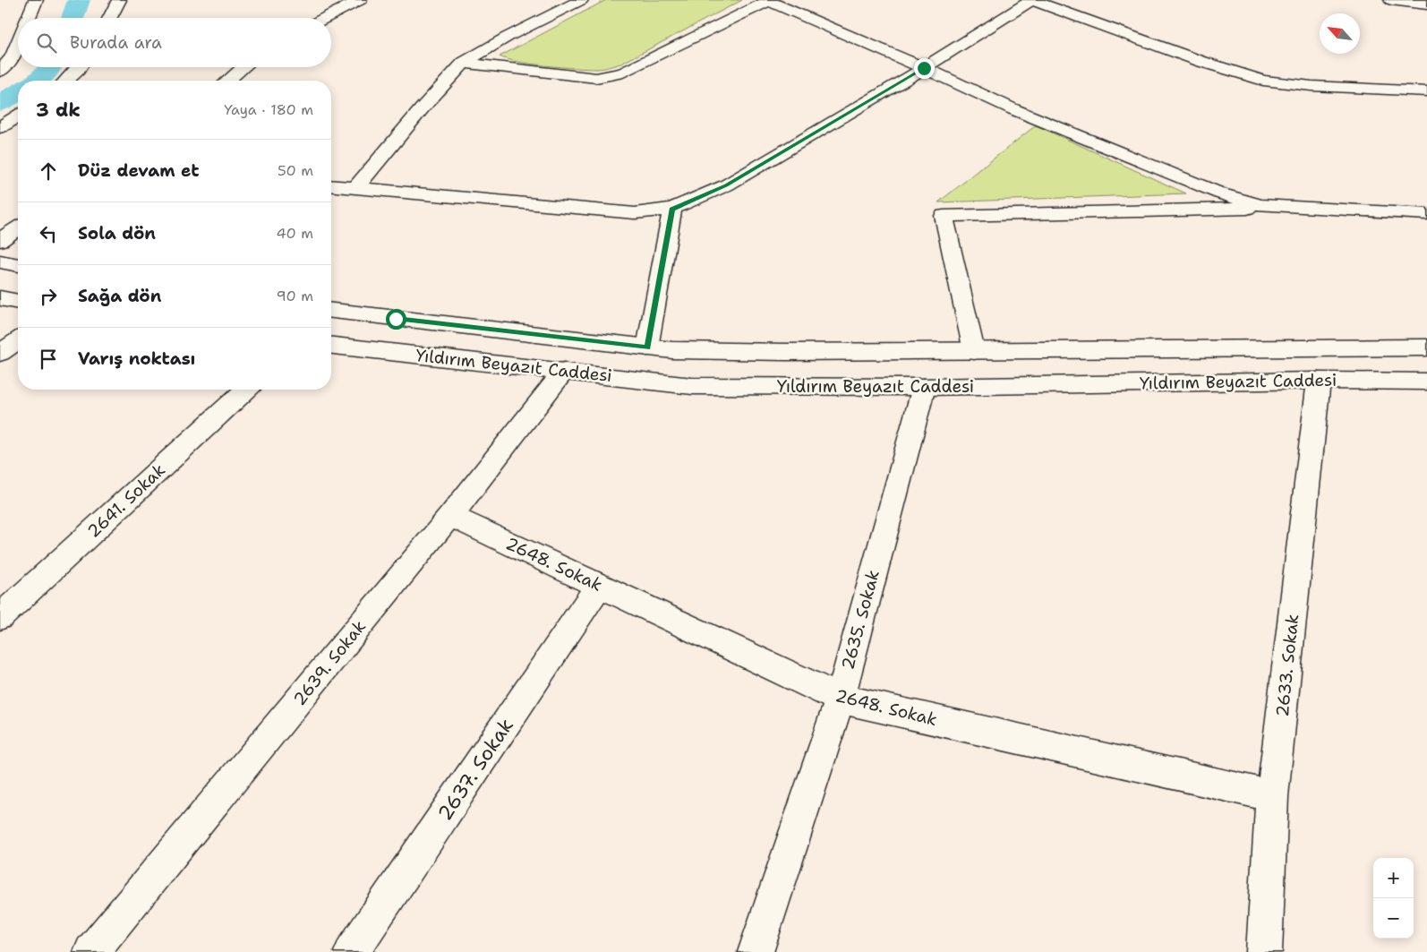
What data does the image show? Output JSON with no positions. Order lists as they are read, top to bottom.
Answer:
{
  "streets": {
    "street": [
      "Yıldırım Beyazıt Caddesi",
      "2641. Sokak",
      "2648. Sokak",
      "2635. Sokak",
      "2639. Sokak",
      "2633. Sokak",
      "2637. Sokak"
    ]
  },
  "crossings": [
    ["Yıldırım Beyazıt Caddesi", "2635. Sokak"],
    ["Yıldırım Beyazıt Caddesi", "2639. Sokak"],
    ["Yıldırım Beyazıt Caddesi", "2633. Sokak"],
    ["2648. Sokak", "2635. Sokak"],
    ["2648. Sokak", "2639. Sokak"],
    ["2648. Sokak", "2633. Sokak"],
    ["2648. Sokak", "2637. Sokak"]
  ],
  "north": "top left",
  "page": {
    "search": "Burada ara",
    "heading": ["3 dk", "Yaya · 180 m"],
    "list": [
      ["Düz devam et", "50 m"],
      ["Sola dön", "40 m"],
      ["Sağa dön", "90 m"],
      "Varış noktası"
    ],
    "map_buttons": ["+", "−"]
  }
}
